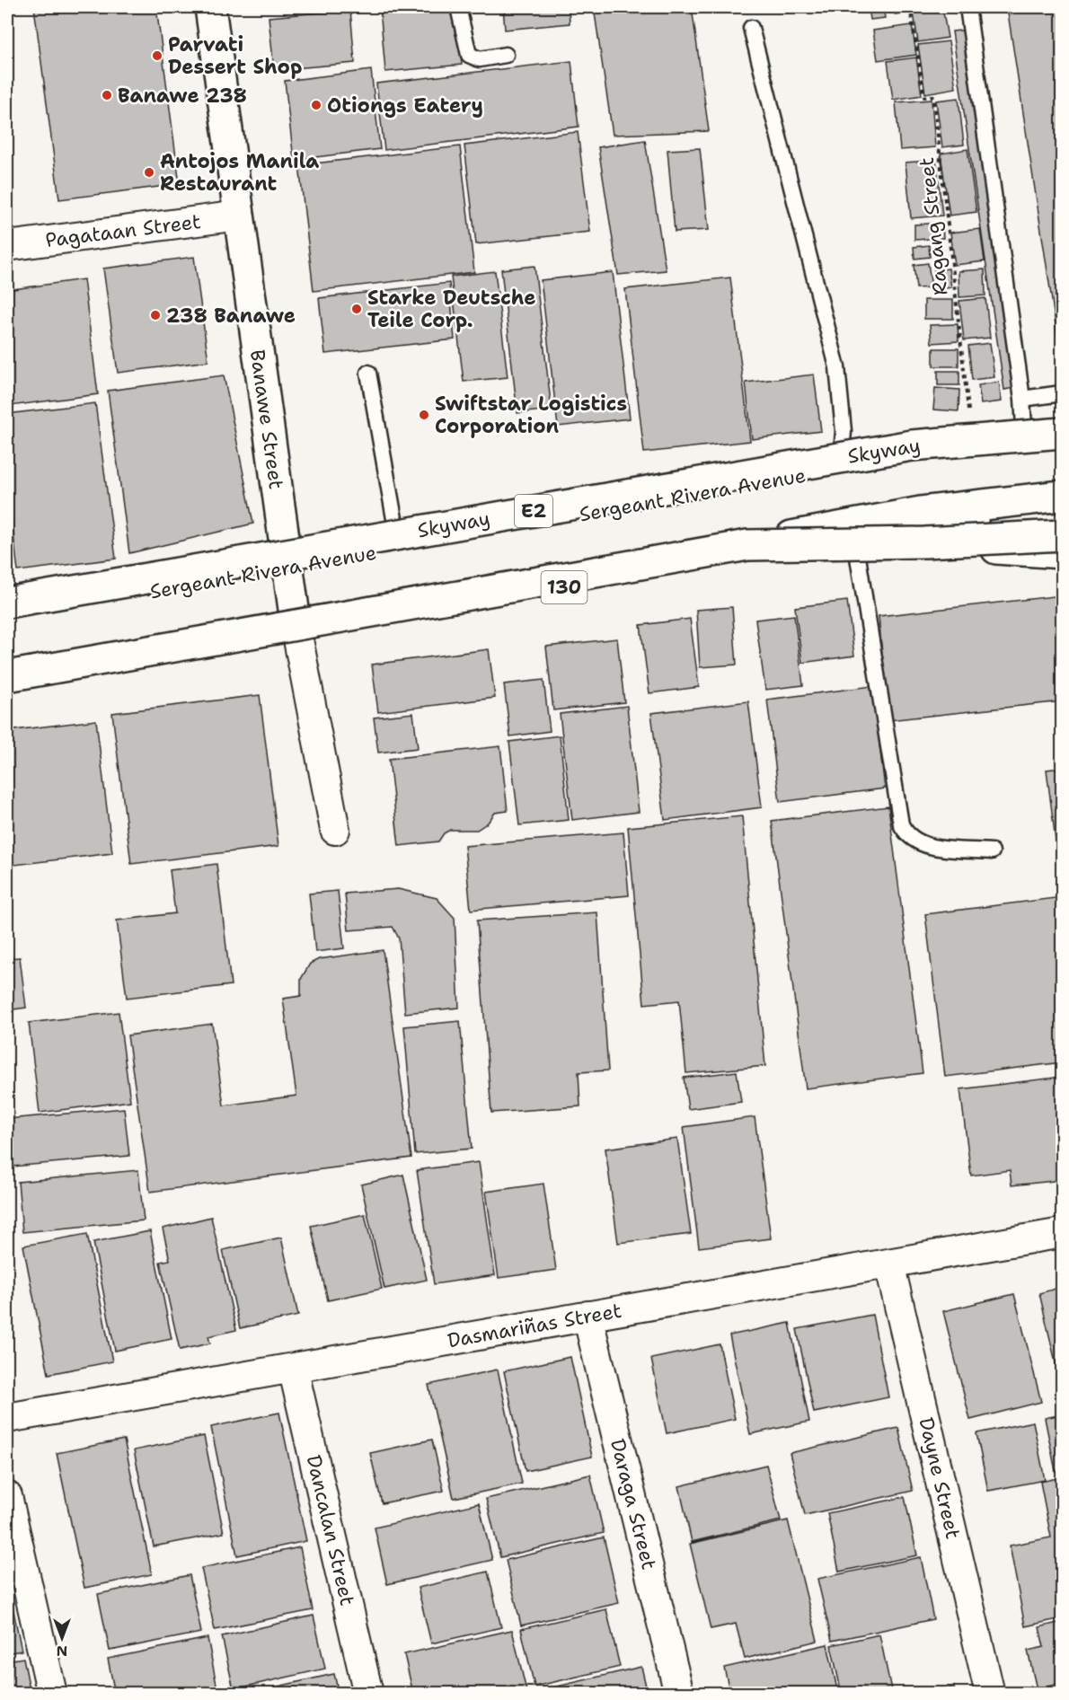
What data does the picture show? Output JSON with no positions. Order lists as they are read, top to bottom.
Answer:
{
  "streets": {
    "main road": [
      "Banawe Street",
      "Skyway",
      "Sergeant Rivera Avenue",
      "E2",
      "130"
    ],
    "street": [
      "Pagataan Street",
      "Dasmariñas Street",
      "Dayne Street",
      "Daraga Street",
      "Dancalan Street"
    ],
    "path": ["Ragang Street"]
  },
  "crossings": [
    ["Ragang Street", "Sergeant Rivera Avenue"],
    ["Pagataan Street", "Banawe Street"],
    ["Banawe Street", "Sergeant Rivera Avenue"],
    ["Banawe Street", "130"],
    ["Dasmariñas Street", "Dayne Street"],
    ["Dasmariñas Street", "Daraga Street"],
    ["Dasmariñas Street", "Dancalan Street"]
  ],
  "places": [
    "Parvati Dessert Shop",
    "Banawe 238",
    "Otiongs Eatery",
    "Antojos Manila Restaurant",
    "Starke Deutsche Teile Corp.",
    "238 Banawe",
    "Swiftstar Logistics Corporation"
  ],
  "north": "bottom"
}
